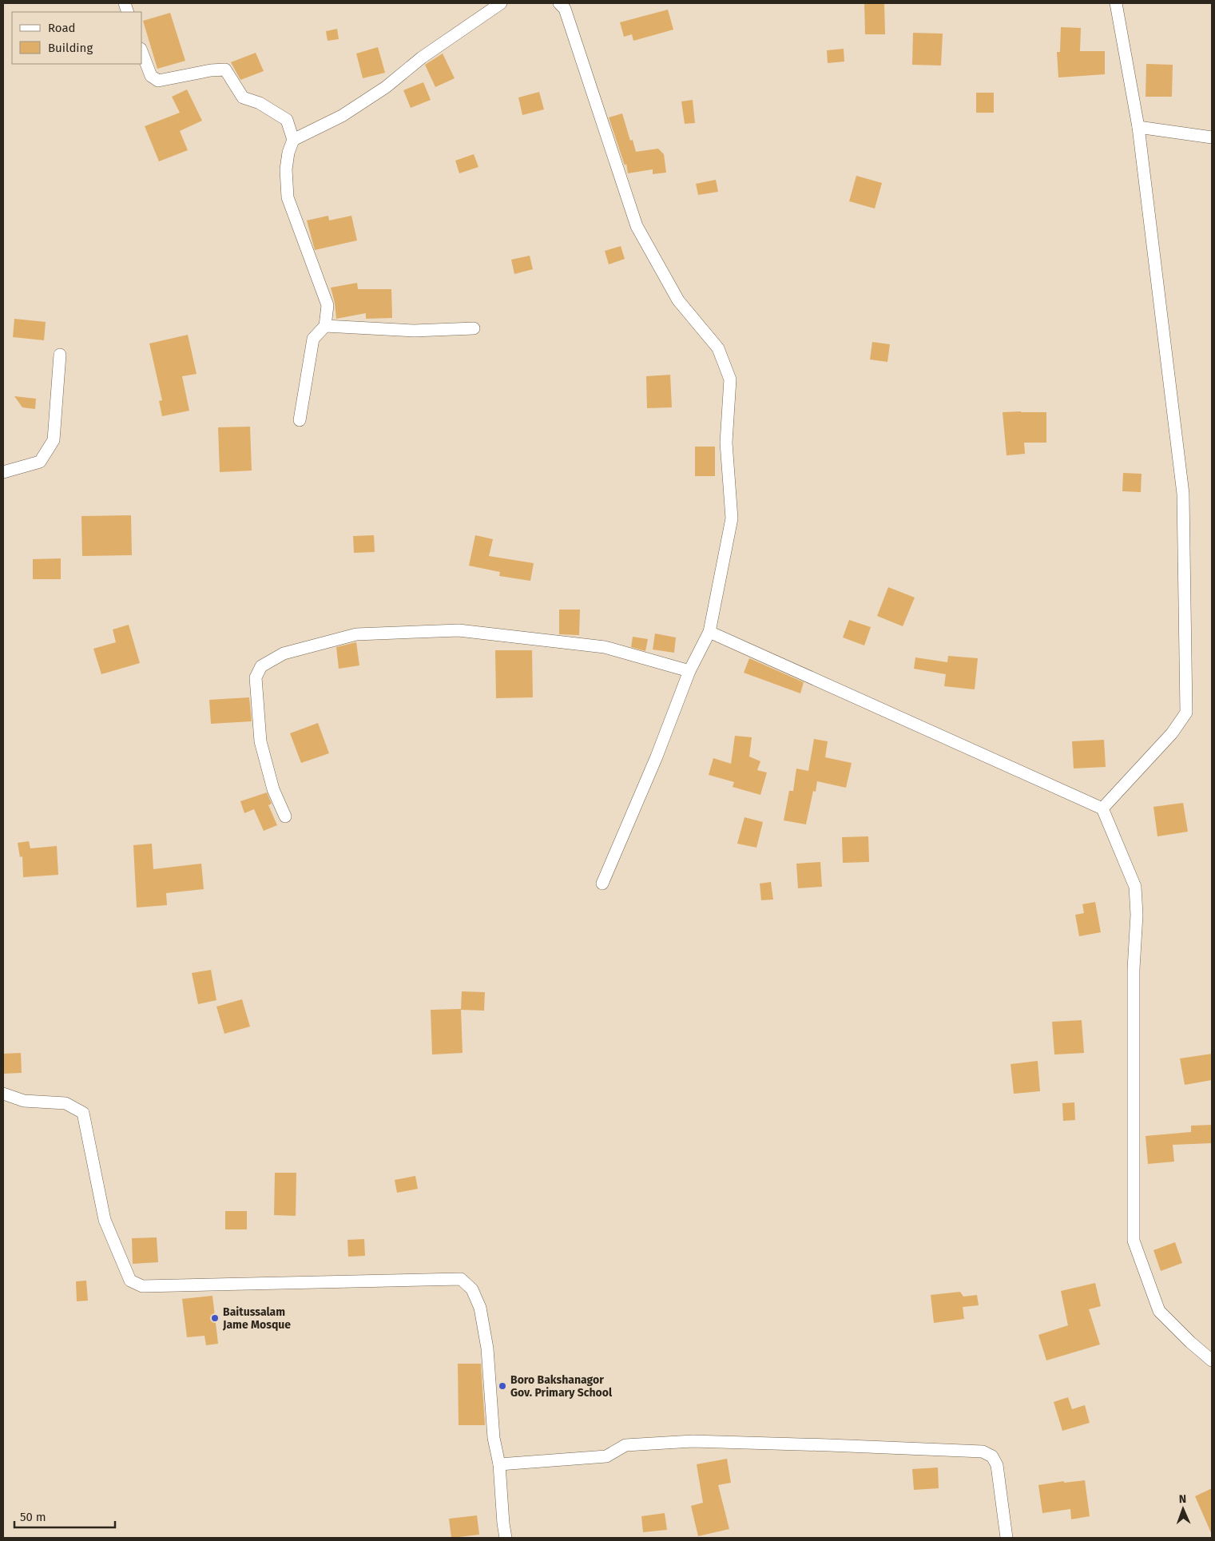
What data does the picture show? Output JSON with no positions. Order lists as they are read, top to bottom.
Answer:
{
  "places": ["Baitussalam Jame Mosque", "Boro Bakshanagor Gov. Primary School"],
  "legend": ["Road", "Building"],
  "scale_bar": "50 m",
  "north": "top"
}
